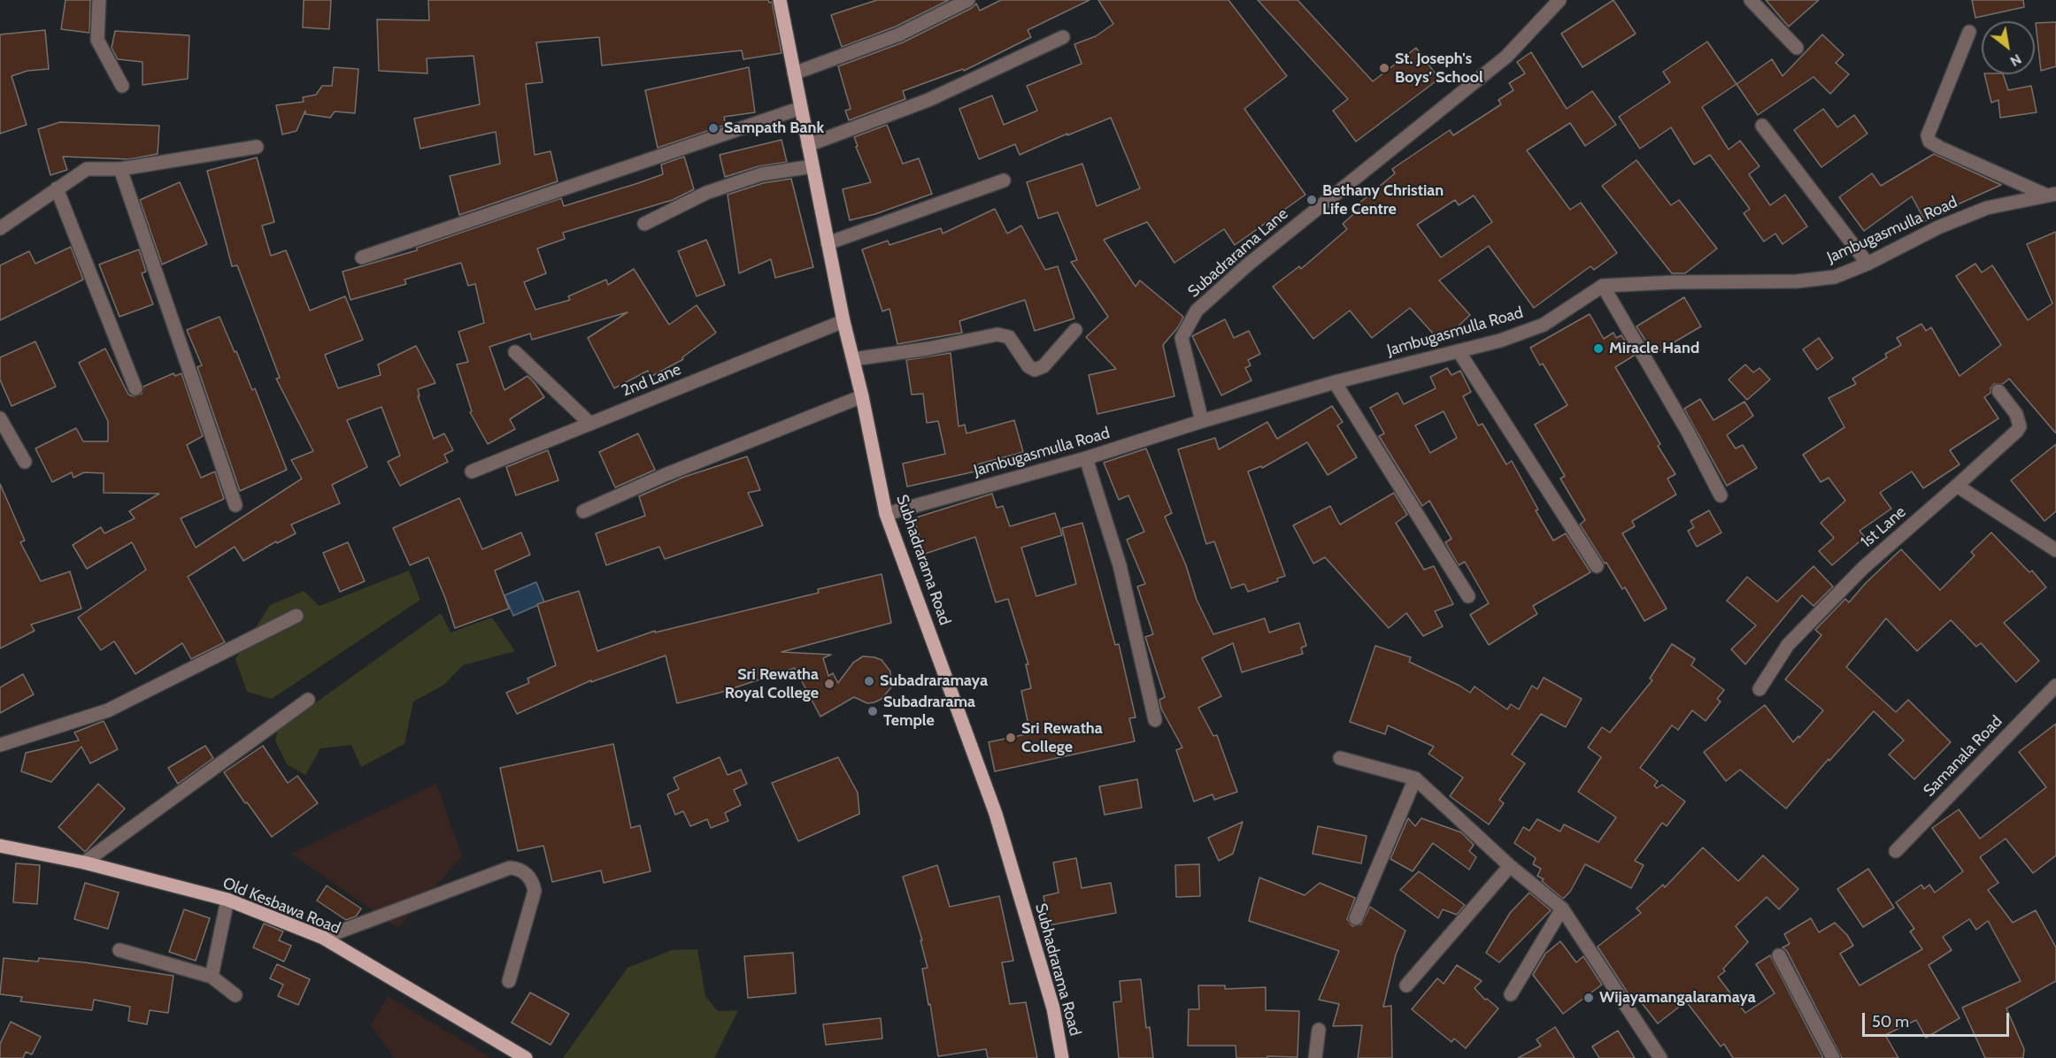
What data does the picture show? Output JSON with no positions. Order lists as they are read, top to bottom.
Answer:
{
  "streets": {
    "main road": ["Subhadrarama Road", "Old Kesbawa Road"],
    "street": [
      "Jambugasmulla Road",
      "Subadrarama Lane",
      "2nd Lane",
      "1st Lane",
      "Samanala Road"
    ]
  },
  "crossings": [
    ["Jambugasmulla Road", "Subadrarama Lane"],
    ["Jambugasmulla Road", "Subhadrarama Road"],
    ["2nd Lane", "Subhadrarama Road"]
  ],
  "places": [
    "St. Joseph's Boys' School",
    "Sampath Bank",
    "Bethany Christian Life Centre",
    "Miracle Hand",
    "Subadraramaya",
    "Sri Rewatha Royal College",
    "Subadrarama Temple",
    "Sri Rewatha College",
    "Wijayamangalaramaya"
  ],
  "scale_bar": "50 m",
  "north": "bottom right"
}
